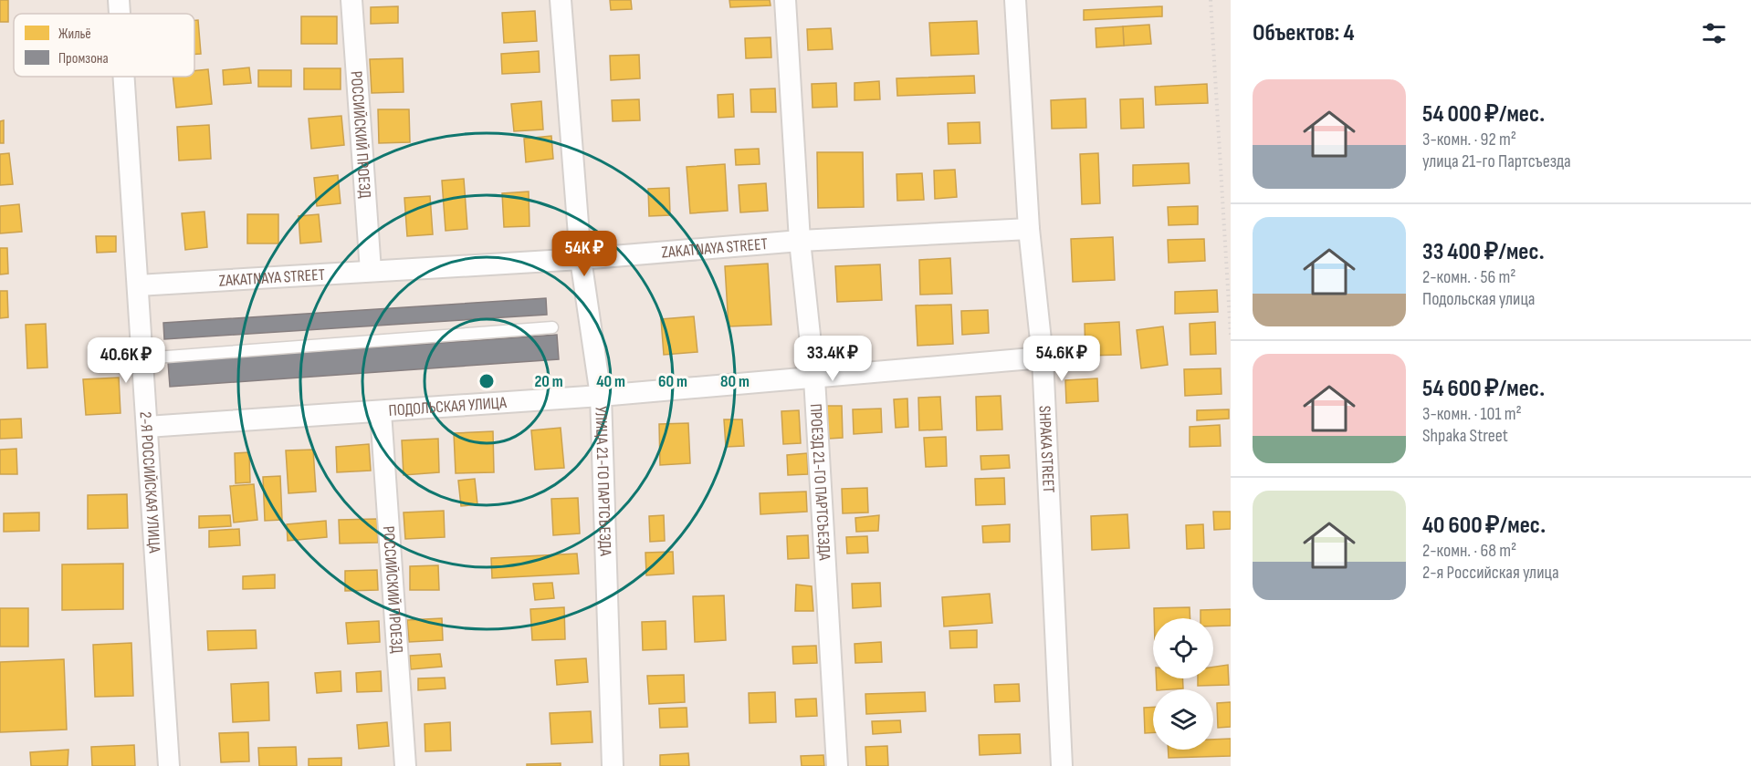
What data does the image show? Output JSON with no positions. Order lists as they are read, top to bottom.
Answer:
{
  "streets": {
    "street": [
      "РОССИЙСКИЙ ПРОЕЗД",
      "ZAKATNAYA STREET",
      "ПОДОЛЬСКАЯ УЛИЦА",
      "SHPAKA STREET",
      "УЛИЦА 21-ГО ПАРТСЪЕЗДА",
      "2-Я РОССИЙСКАЯ УЛИЦА",
      "ПРОЕЗД 21-ГО ПАРТСЪЕЗДА"
    ]
  },
  "crossings": [
    ["РОССИЙСКИЙ ПРОЕЗД", "ZAKATNAYA STREET"],
    ["РОССИЙСКИЙ ПРОЕЗД", "ПОДОЛЬСКАЯ УЛИЦА"],
    ["ZAKATNAYA STREET", "SHPAKA STREET"],
    ["ZAKATNAYA STREET", "УЛИЦА 21-ГО ПАРТСЪЕЗДА"],
    ["ZAKATNAYA STREET", "2-Я РОССИЙСКАЯ УЛИЦА"],
    ["ZAKATNAYA STREET", "ПРОЕЗД 21-ГО ПАРТСЪЕЗДА"],
    ["ПОДОЛЬСКАЯ УЛИЦА", "SHPAKA STREET"],
    ["ПОДОЛЬСКАЯ УЛИЦА", "УЛИЦА 21-ГО ПАРТСЪЕЗДА"],
    ["ПОДОЛЬСКАЯ УЛИЦА", "2-Я РОССИЙСКАЯ УЛИЦА"],
    ["ПОДОЛЬСКАЯ УЛИЦА", "ПРОЕЗД 21-ГО ПАРТСЪЕЗДА"]
  ],
  "legend": ["Жильё", "Промзона"],
  "page": {
    "heading": "Объектов: 4",
    "list": [
      {
        "name": "54 000 ₽/мес.",
        "note": "3-комн. · 92 m² · улица 21-го Партсъезда"
      },
      {
        "name": "33 400 ₽/мес.",
        "note": "2-комн. · 56 m² · Подольская улица"
      },
      {
        "name": "54 600 ₽/мес.",
        "note": "3-комн. · 101 m² · Shpaka Street"
      },
      {
        "name": "40 600 ₽/мес.",
        "note": "2-комн. · 68 m² · 2-я Российская улица"
      }
    ],
    "price": [
      "54K ₽",
      "33.4K ₽",
      "54.6K ₽",
      "40.6K ₽"
    ]
  },
  "rings": [
    "20 m",
    "40 m",
    "60 m",
    "80 m"
  ]
}
